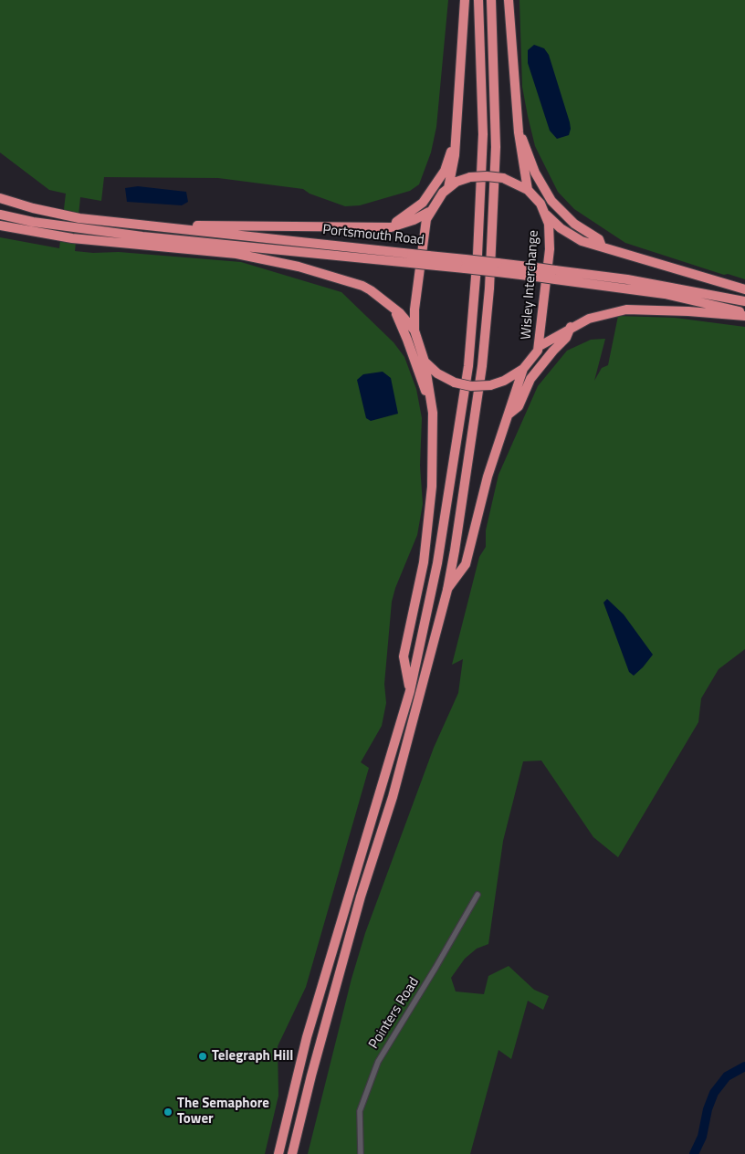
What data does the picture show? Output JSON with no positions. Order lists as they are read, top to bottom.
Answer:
{
  "streets": {
    "highway": ["Portsmouth Road", "Wisley Interchange"],
    "street": ["Pointers Road"]
  },
  "places": ["Telegraph Hill", "The Semaphore Tower"]
}
